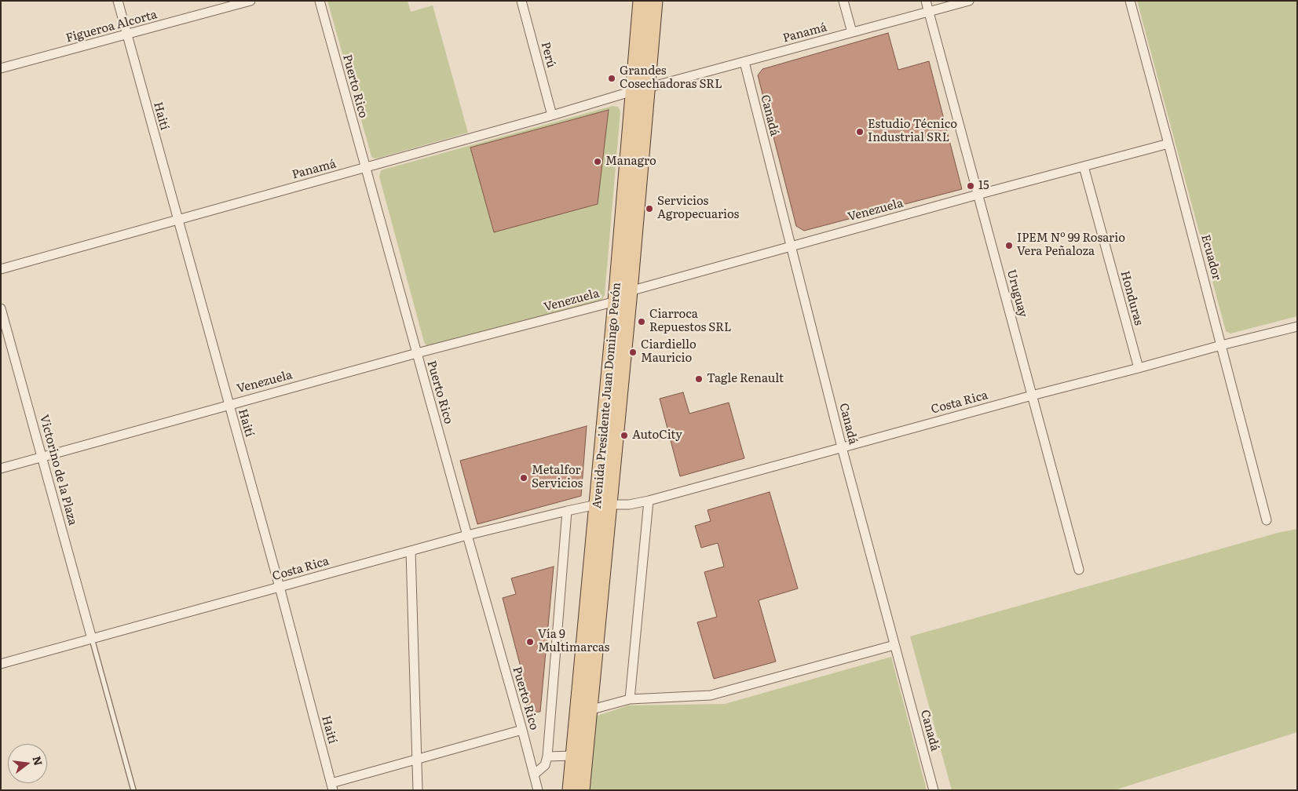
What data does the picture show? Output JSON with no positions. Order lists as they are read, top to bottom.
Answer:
{
  "streets": {
    "main road": ["Avenida Presidente Juan Domingo Perón"],
    "street": [
      "Figueroa Alcorta",
      "Panamá",
      "Perú",
      "Puerto Rico",
      "Canadá",
      "Haití",
      "Venezuela",
      "Ecuador",
      "Uruguay",
      "Honduras",
      "Costa Rica",
      "Victorino de la Plaza"
    ]
  },
  "crossings": [
    ["Figueroa Alcorta", "Haití"],
    ["Panamá", "Perú"],
    ["Panamá", "Puerto Rico"],
    ["Panamá", "Canadá"],
    ["Panamá", "Haití"],
    ["Panamá", "Uruguay"],
    ["Panamá", "Avenida Presidente Juan Domingo Perón"],
    ["Puerto Rico", "Venezuela"],
    ["Puerto Rico", "Costa Rica"],
    ["Canadá", "Venezuela"],
    ["Canadá", "Costa Rica"],
    ["Haití", "Venezuela"],
    ["Haití", "Costa Rica"],
    ["Venezuela", "Ecuador"],
    ["Venezuela", "Uruguay"],
    ["Venezuela", "Honduras"],
    ["Venezuela", "Avenida Presidente Juan Domingo Perón"],
    ["Venezuela", "Victorino de la Plaza"],
    ["Ecuador", "Costa Rica"],
    ["Uruguay", "Costa Rica"],
    ["Honduras", "Costa Rica"],
    ["Avenida Presidente Juan Domingo Perón", "Costa Rica"],
    ["Costa Rica", "Victorino de la Plaza"]
  ],
  "places": [
    "Grandes Cosechadoras SRL",
    "Estudio Técnico Industrial SRL",
    "Managro",
    "15",
    "Servicios Agropecuarios",
    "IPEM Nº 99 Rosario Vera Peñaloza",
    "Ciarroca Repuestos SRL",
    "Ciardiello Mauricio",
    "Tagle Renault",
    "AutoCity",
    "Metalfor Servicios",
    "Vía 9 Multimarcas"
  ],
  "north": "right"
}
